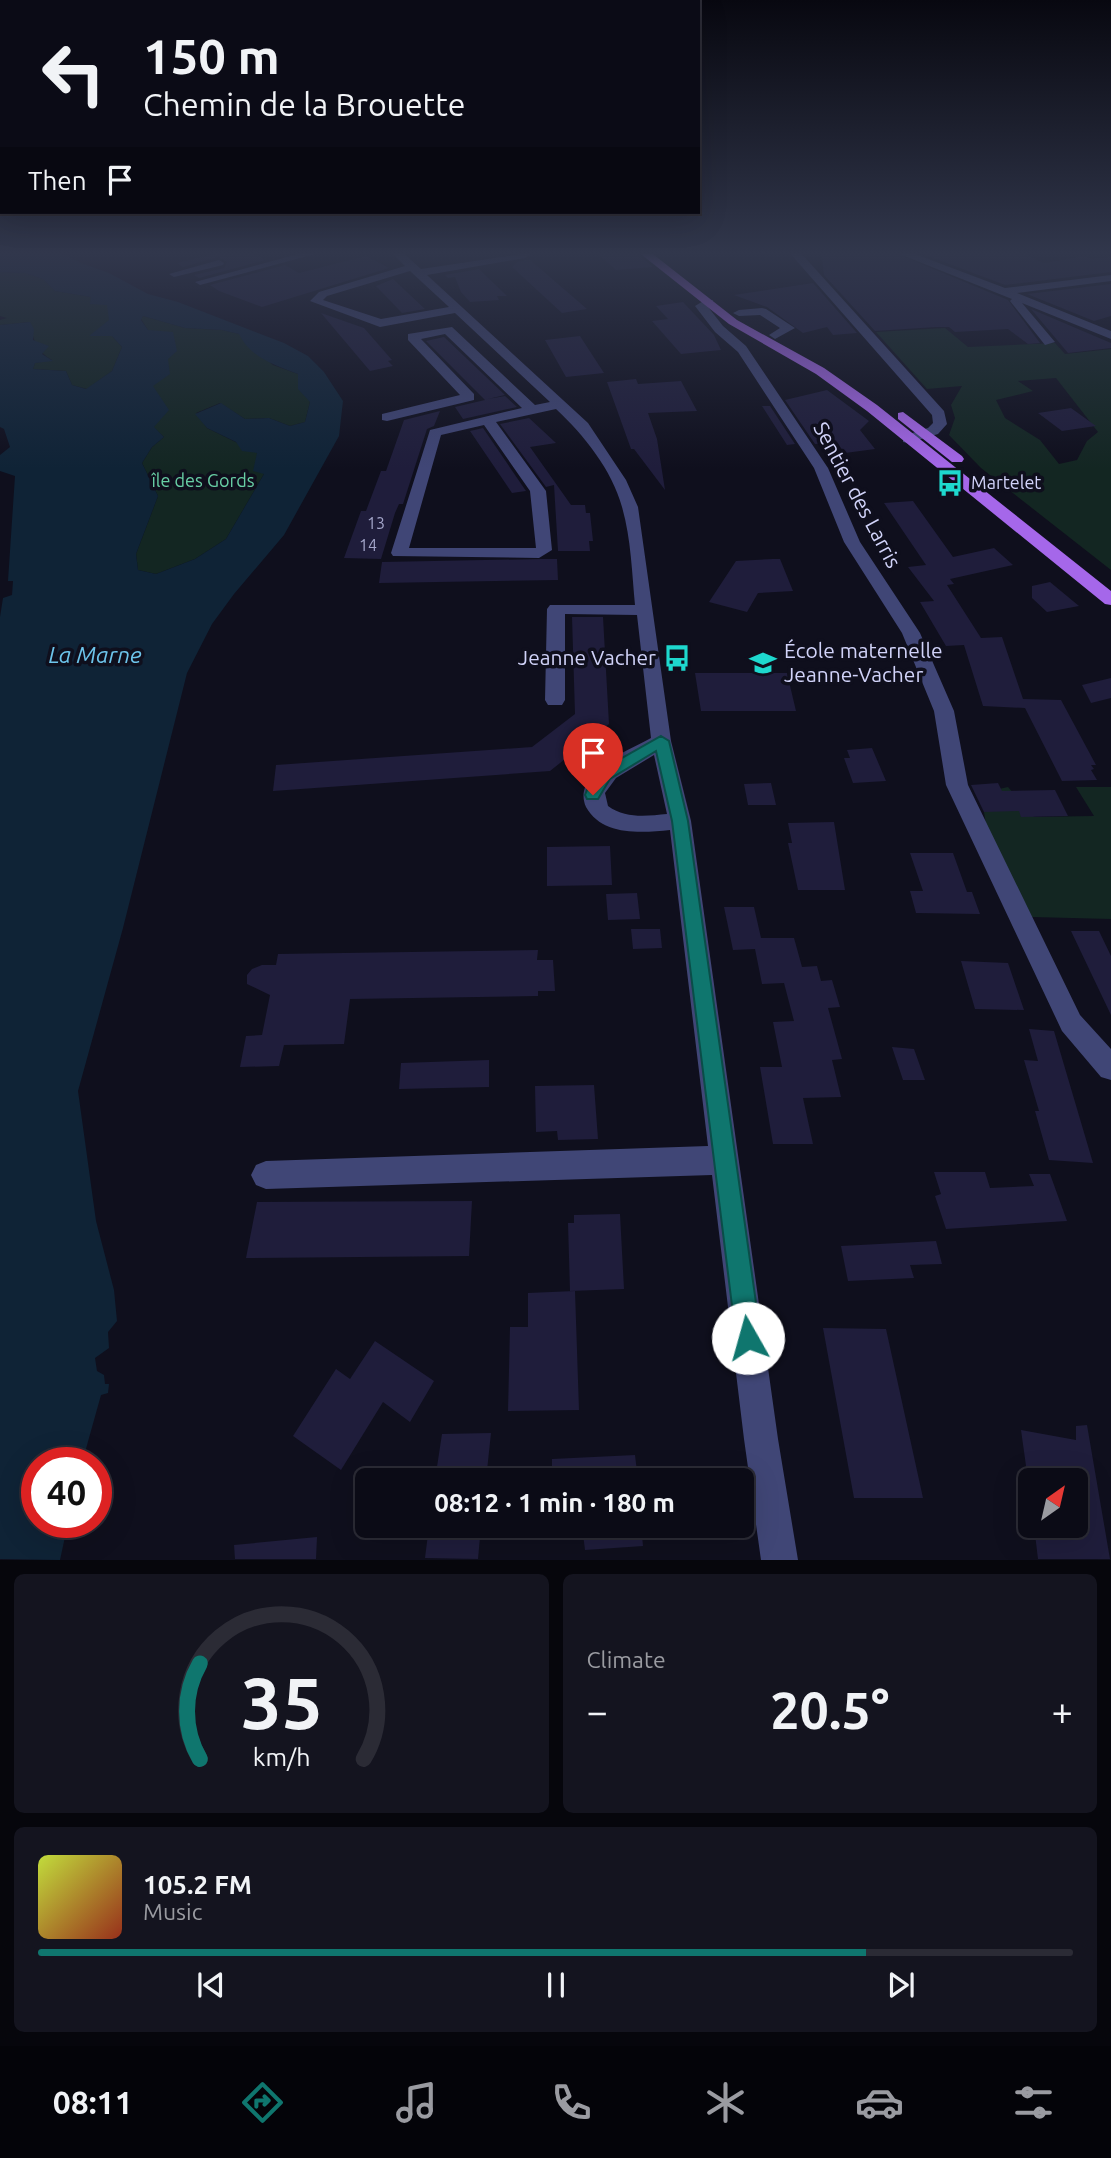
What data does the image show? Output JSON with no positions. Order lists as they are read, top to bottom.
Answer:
{
  "streets": {
    "street": ["Sentier des Larris"]
  },
  "water": ["La Marne"],
  "parks": ["île des Gords"],
  "places": {
    "bus stop": ["Martelet", "Jeanne Vacher"],
    "school or university": ["École maternelle Jeanne-Vacher"]
  },
  "house_numbers": ["13", "14"],
  "north": "top right",
  "page": {
    "turn": ["150 m", "Chemin de la Brouette"],
    "then": "Then",
    "limit": "40",
    "trip": "08:12 · 1 min · 180 m",
    "tile": "Climate",
    "heat": ["−", "20.5°", "+"],
    "song": ["105.2 FM", "Music"],
    "tabs": "08:11",
    "gauge": ["35", "km/h"]
  }
}
